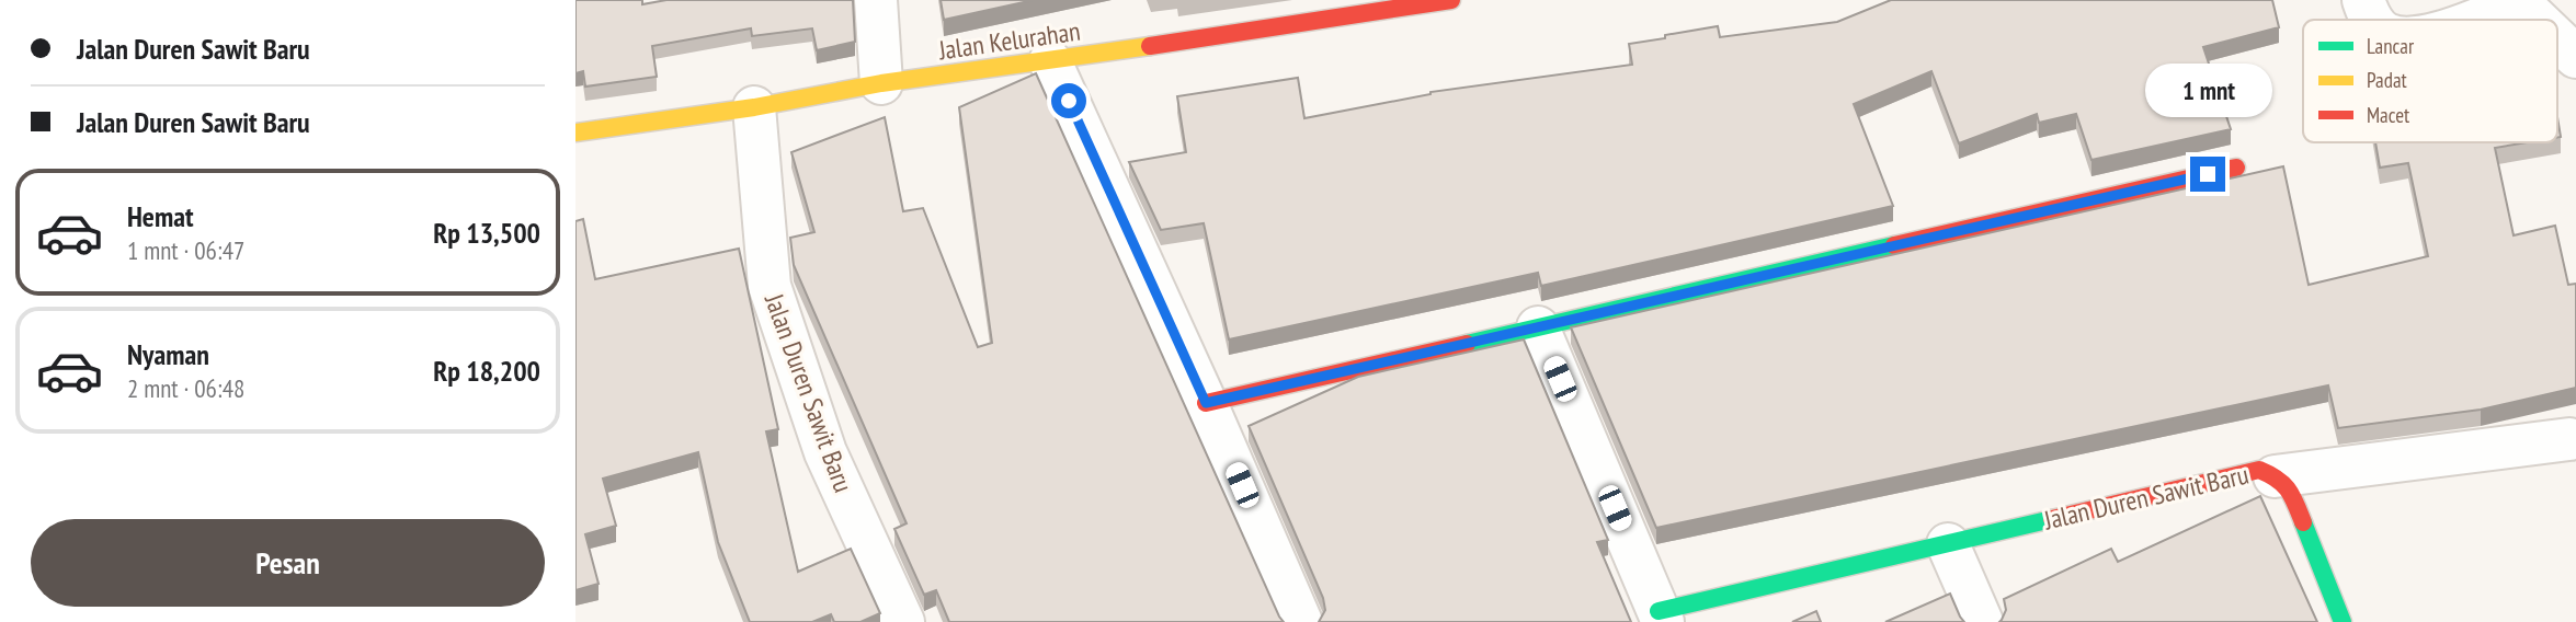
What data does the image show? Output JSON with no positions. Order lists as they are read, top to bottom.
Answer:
{
  "streets": {
    "street": ["Jalan Kelurahan", "Jalan Duren Sawit Baru"]
  },
  "crossings": [
    ["Jalan Kelurahan", "Jalan Duren Sawit Baru"]
  ],
  "legend": ["Lancar", "Padat", "Macet"],
  "page": {
    "banner": ["Jalan Duren Sawit Baru", "Jalan Duren Sawit Baru"],
    "bubble": "1 mnt",
    "list": [
      {
        "name": "Hemat",
        "note": "1 mnt · 06:47",
        "value": "Rp 13,500"
      },
      {
        "name": "Nyaman",
        "note": "2 mnt · 06:48",
        "value": "Rp 18,200"
      }
    ],
    "buttons": "Pesan"
  }
}
